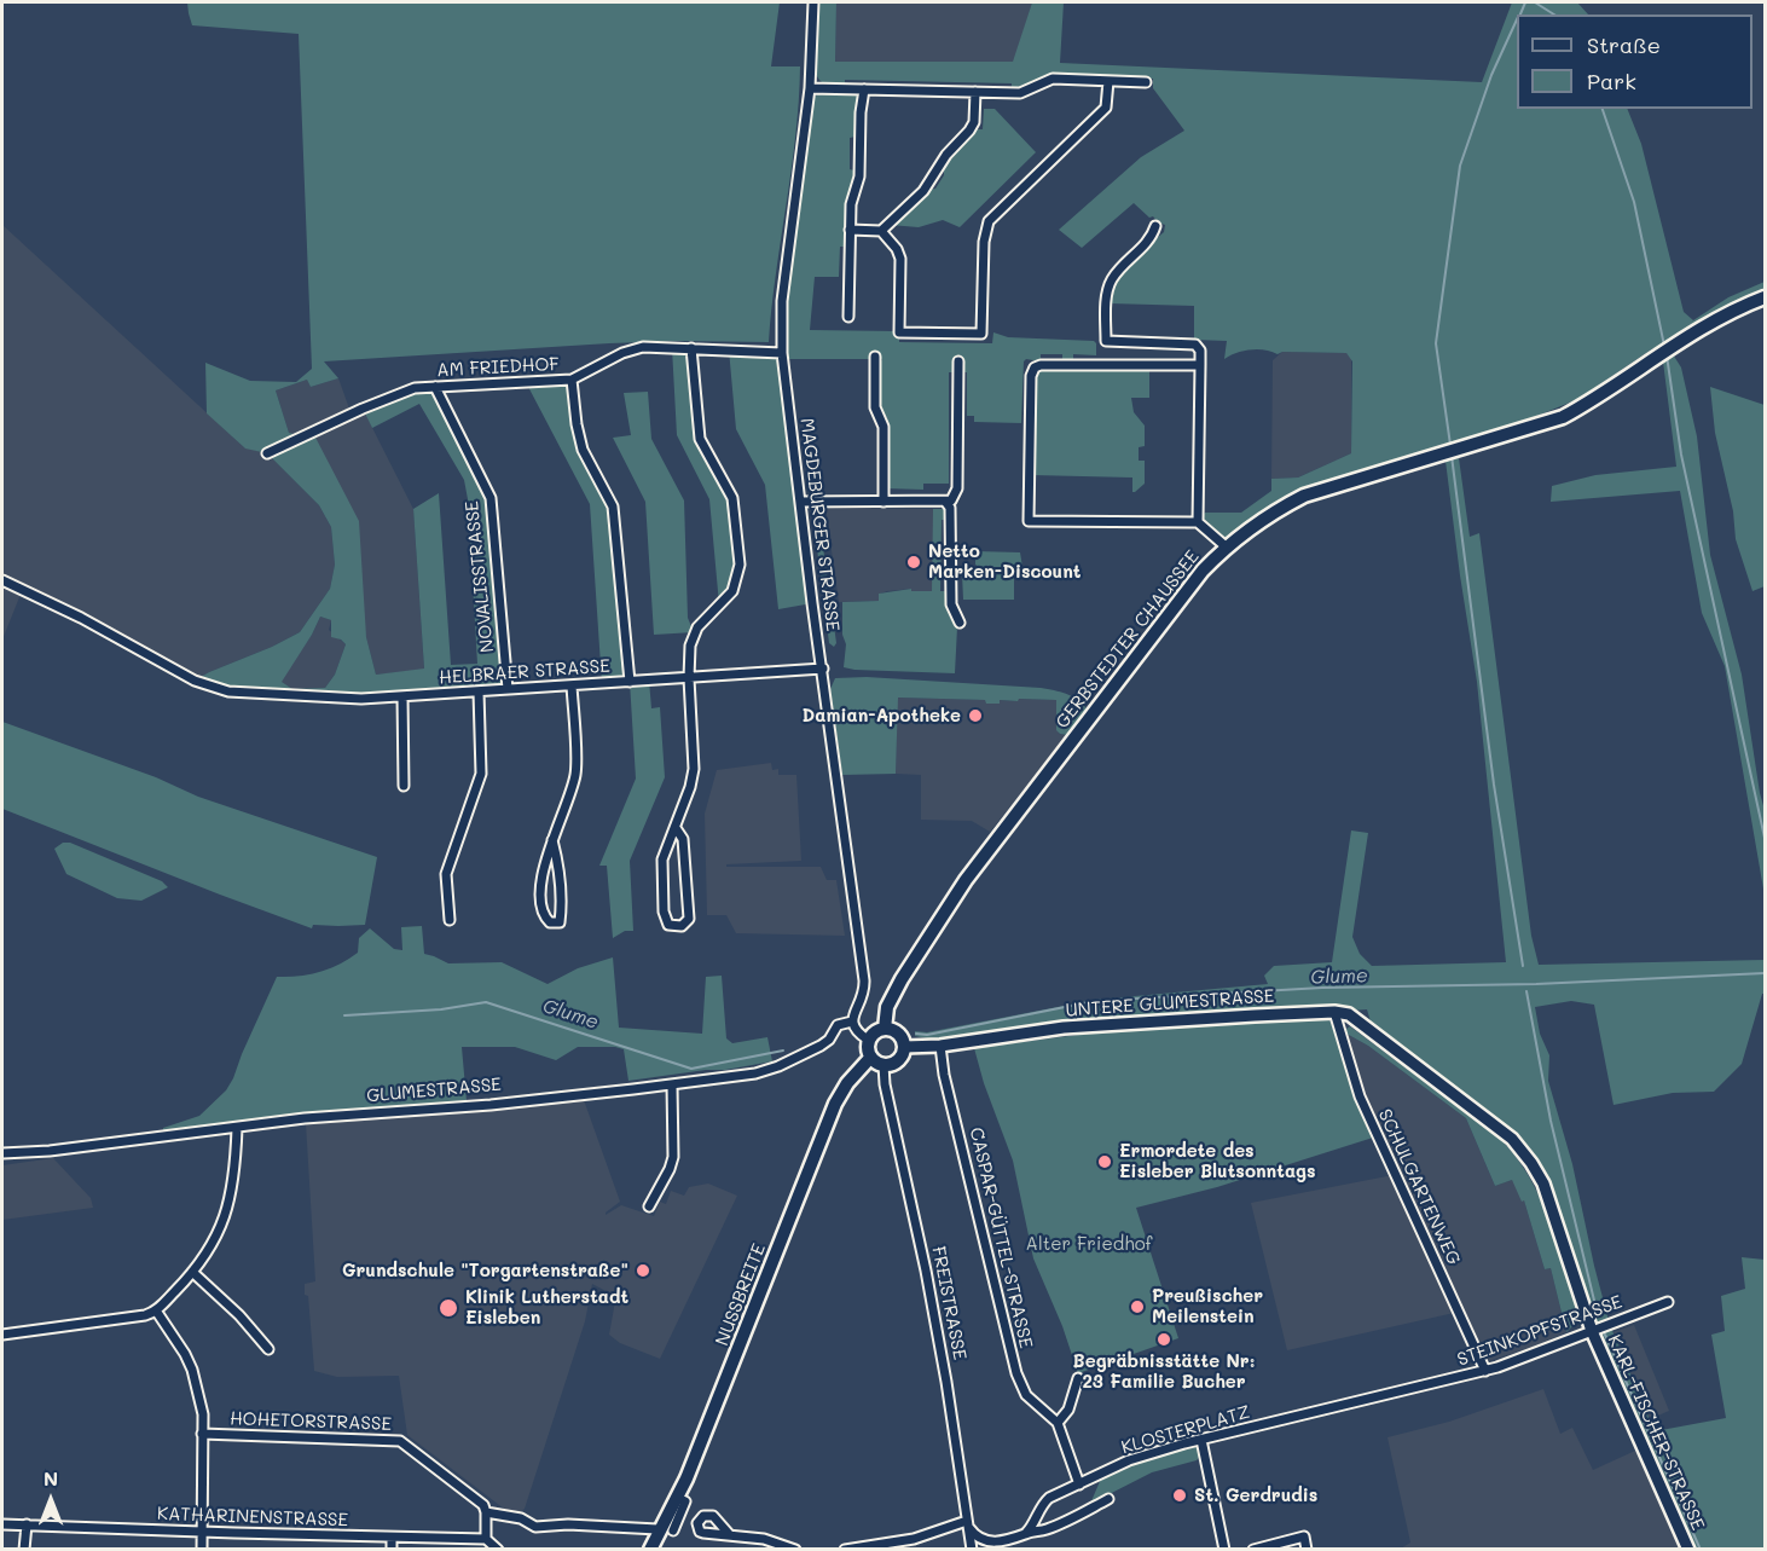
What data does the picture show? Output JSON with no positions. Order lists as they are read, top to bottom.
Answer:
{
  "streets": {
    "main road": ["GERBSTEDTER CHAUSSEE", "NUSSBREITE"],
    "street": [
      "AM FRIEDHOF",
      "MAGDEBURGER STRASSE",
      "NOVALISSTRASSE",
      "HELBRAER STRASSE",
      "UNTERE GLUMESTRASSE",
      "GLUMESTRASSE",
      "SCHULGARTENWEG",
      "CASPAR-GÜTTEL-STRASSE",
      "FREISTRASSE",
      "STEINKOPFSTRASSE",
      "HOHETORSTRASSE",
      "KLOSTERPLATZ",
      "KARL-FISCHER-STRASSE",
      "KATHARINENSTRASSE"
    ]
  },
  "crossings": [
    ["AM FRIEDHOF", "MAGDEBURGER STRASSE"],
    ["AM FRIEDHOF", "NOVALISSTRASSE"],
    ["MAGDEBURGER STRASSE", "HELBRAER STRASSE"],
    ["MAGDEBURGER STRASSE", "GLUMESTRASSE"],
    ["NOVALISSTRASSE", "HELBRAER STRASSE"],
    ["GERBSTEDTER CHAUSSEE", "NUSSBREITE"],
    ["GERBSTEDTER CHAUSSEE", "FREISTRASSE"],
    ["UNTERE GLUMESTRASSE", "SCHULGARTENWEG"],
    ["UNTERE GLUMESTRASSE", "CASPAR-GÜTTEL-STRASSE"],
    ["UNTERE GLUMESTRASSE", "STEINKOPFSTRASSE"],
    ["UNTERE GLUMESTRASSE", "KARL-FISCHER-STRASSE"],
    ["SCHULGARTENWEG", "STEINKOPFSTRASSE"],
    ["NUSSBREITE", "FREISTRASSE"],
    ["STEINKOPFSTRASSE", "KLOSTERPLATZ"],
    ["STEINKOPFSTRASSE", "KARL-FISCHER-STRASSE"]
  ],
  "water": ["Glume"],
  "parks": ["Alter Friedhof"],
  "places": [
    "Netto Marken-Discount",
    "Damian-Apotheke",
    "Ermordete des Eisleber Blutsonntags",
    "Grundschule \"Torgartenstraße\"",
    "Preußischer Meilenstein",
    "Klinik Lutherstadt Eisleben",
    "Begräbnisstätte Nr: 23 Familie Bucher",
    "St. Gerdrudis"
  ],
  "legend": ["Straße", "Park"],
  "north": "top"
}
